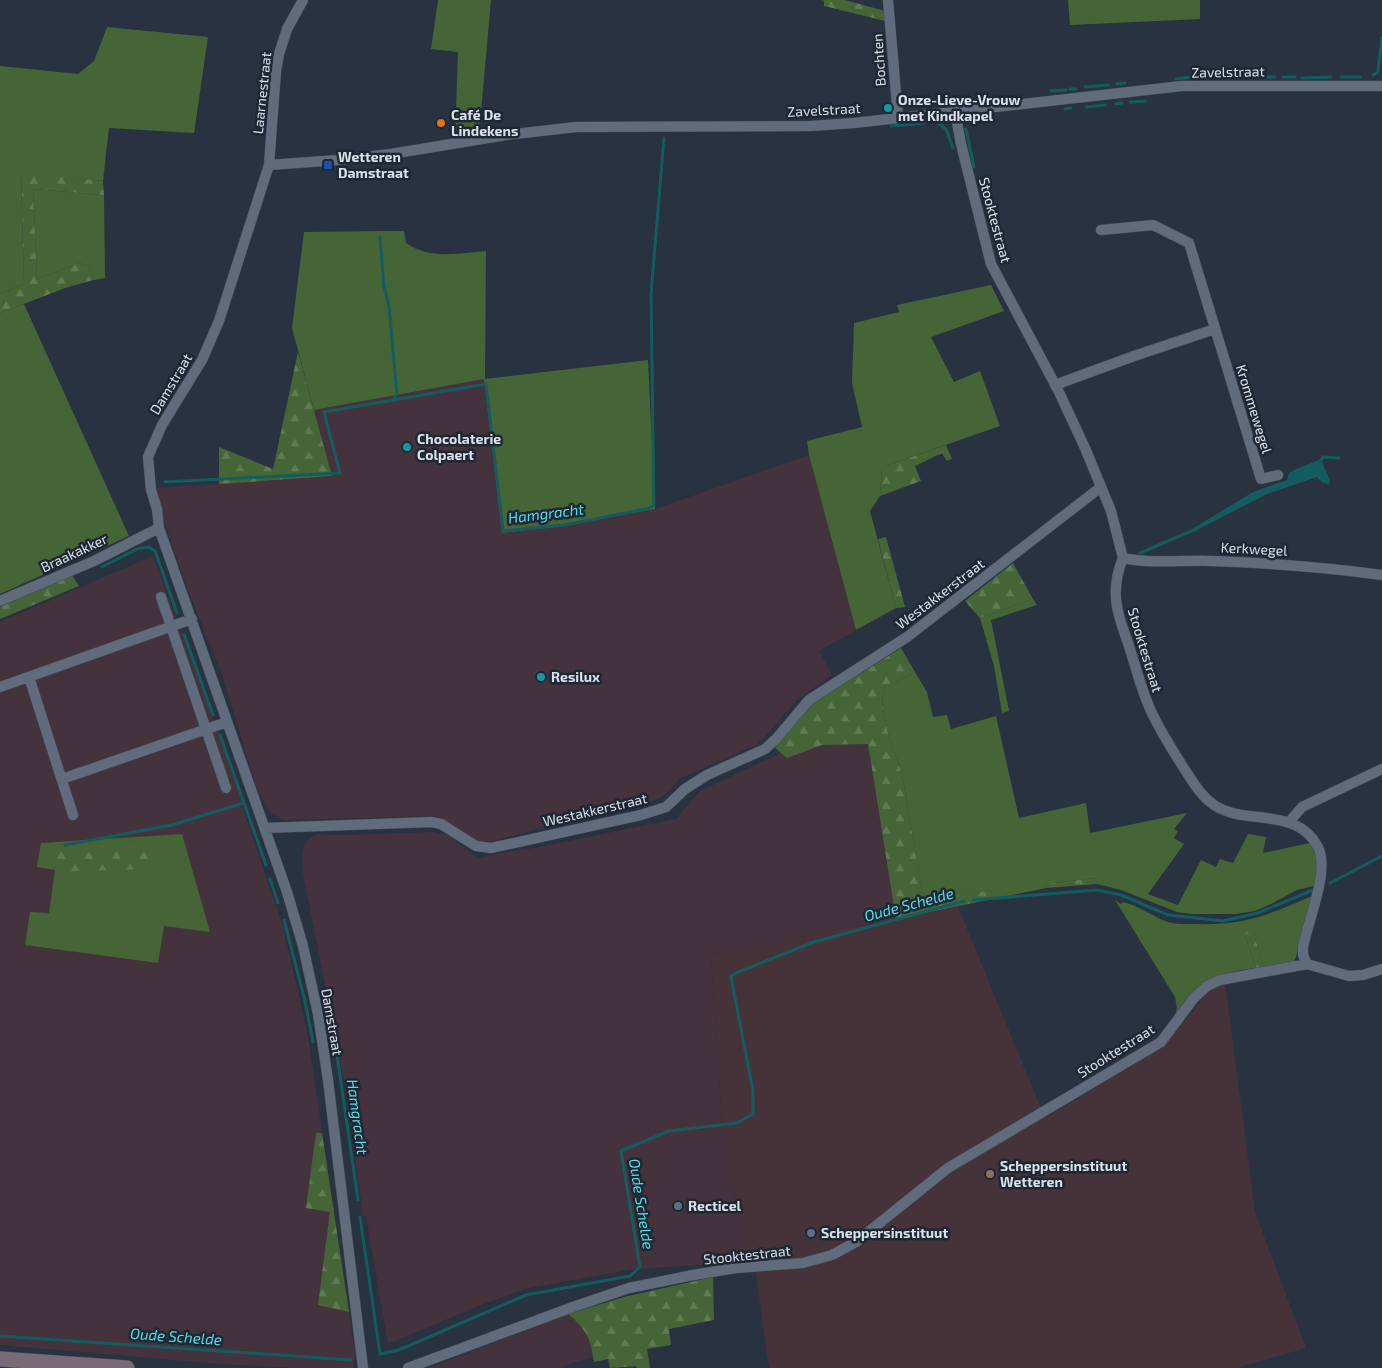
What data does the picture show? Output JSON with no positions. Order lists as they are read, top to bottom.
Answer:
{
  "streets": {
    "street": [
      "Bochten",
      "Zavelstraat",
      "Laarnestraat",
      "Stooktestraat",
      "Damstraat",
      "Krommewegel",
      "Kerkwegel",
      "Braakakker",
      "Westakkerstraat"
    ]
  },
  "crossings": [
    ["Bochten", "Zavelstraat"],
    ["Zavelstraat", "Laarnestraat"],
    ["Zavelstraat", "Stooktestraat"],
    ["Zavelstraat", "Damstraat"],
    ["Laarnestraat", "Damstraat"],
    ["Stooktestraat", "Kerkwegel"],
    ["Stooktestraat", "Westakkerstraat"],
    ["Damstraat", "Braakakker"],
    ["Damstraat", "Westakkerstraat"]
  ],
  "water": ["Hamgracht", "Oude Schelde"],
  "places": {
    "other": [
      "Onze-Lieve-Vrouw met Kindkapel",
      "Café De Lindekens",
      "Chocolaterie Colpaert",
      "Resilux",
      "Scheppersinstituut Wetteren",
      "Recticel",
      "Scheppersinstituut"
    ],
    "transit": ["Wetteren Damstraat"]
  }
}
